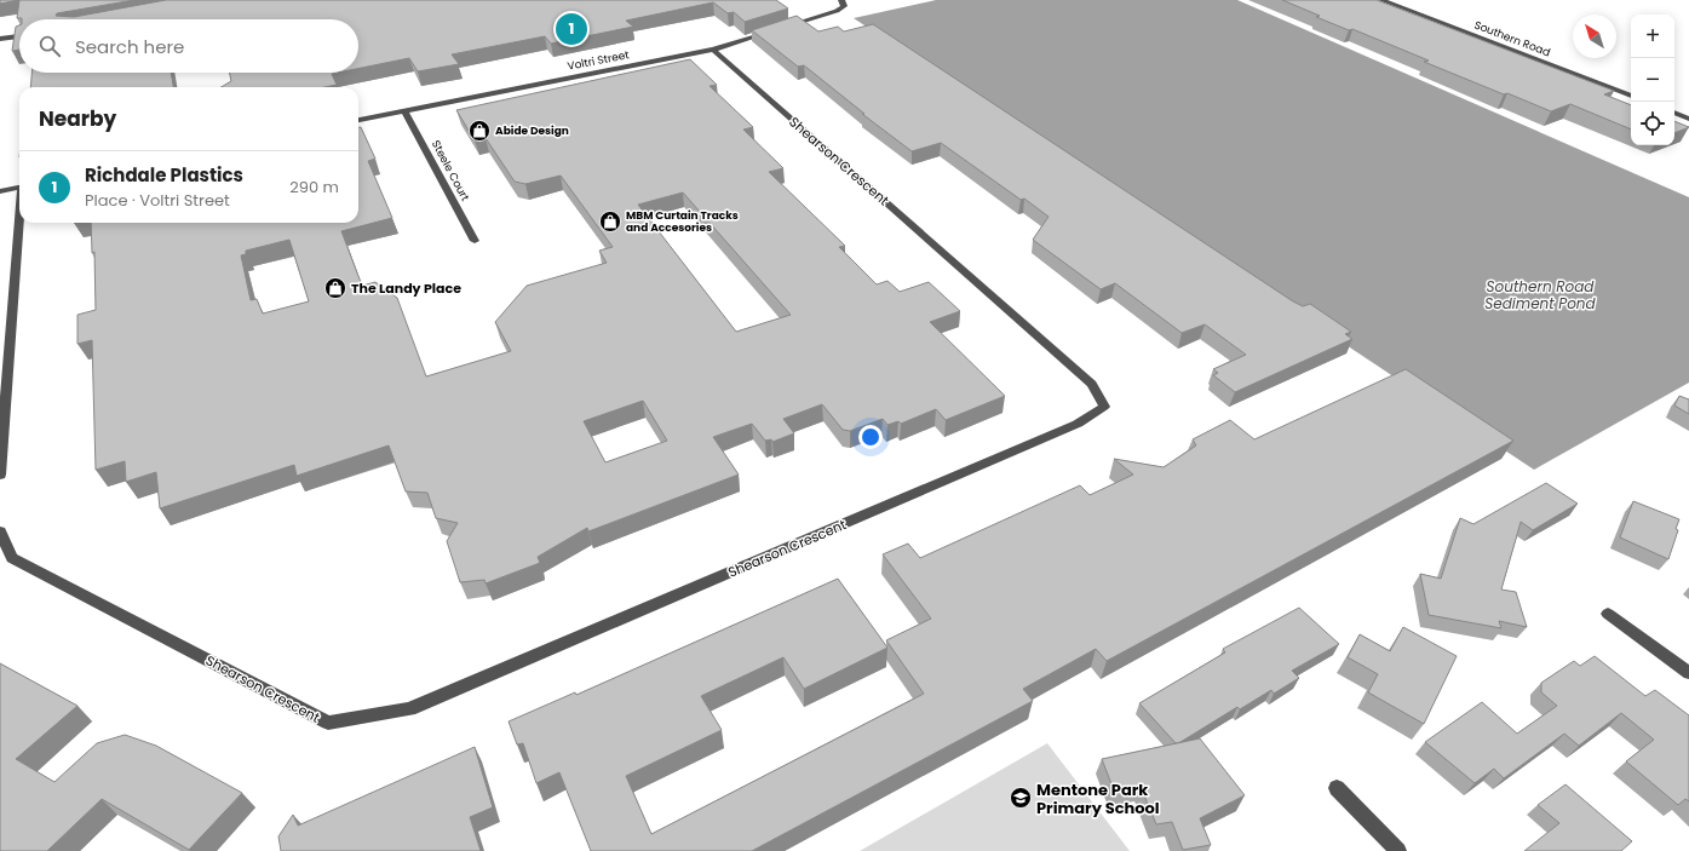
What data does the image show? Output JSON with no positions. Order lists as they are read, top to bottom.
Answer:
{
  "streets": {
    "street": [
      "Southern Road",
      "Voltri Street",
      "Shearson Crescent",
      "Steele Court"
    ]
  },
  "crossings": [
    ["Voltri Street", "Shearson Crescent"],
    ["Voltri Street", "Steele Court"]
  ],
  "water": ["Southern Road Sediment Pond"],
  "places": {
    "shop": ["Abide Design", "MBM Curtain Tracks and Accesories", "The Landy Place"],
    "school or university": ["Mentone Park Primary School"]
  },
  "north": "top left",
  "page": {
    "pins": "1",
    "map_buttons": ["+", "−"],
    "search": "Search here",
    "heading": "Nearby",
    "list": [
      {
        "mark": "1",
        "name": "Richdale Plastics",
        "note": "Place · Voltri Street",
        "value": "290 m"
      }
    ]
  }
}
